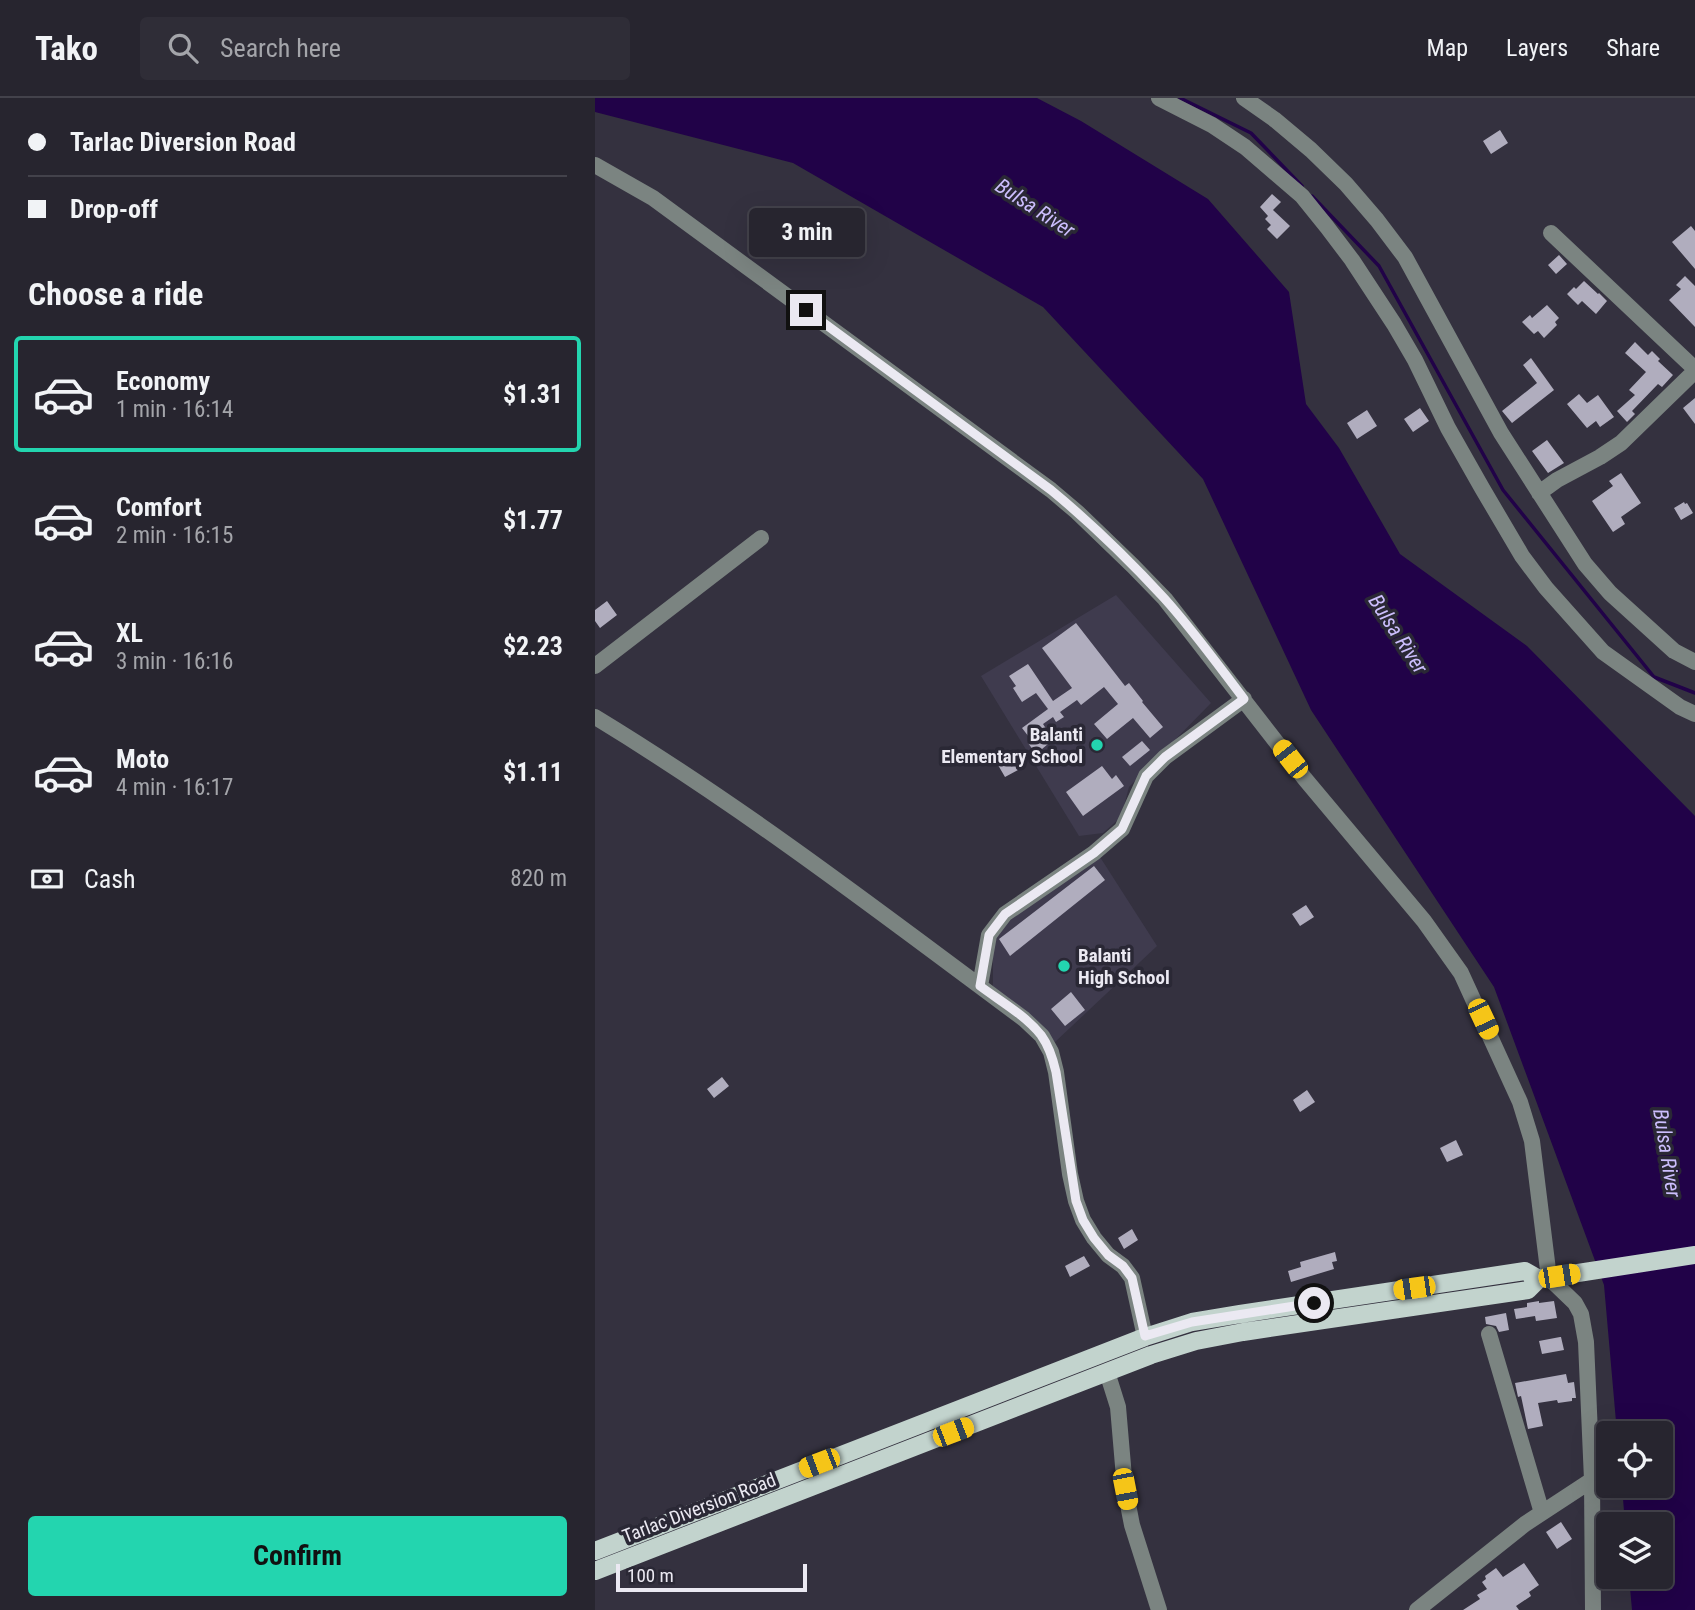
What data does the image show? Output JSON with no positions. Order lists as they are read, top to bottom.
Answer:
{
  "streets": {
    "main road": ["Tarlac Diversion Road"]
  },
  "water": ["Bulsa River"],
  "places": ["Balanti Elementary School", "Balanti High School"],
  "scale_bar": "100 m",
  "page": {
    "header": "Tako",
    "search": "Search here",
    "nav": ["Map", "Layers", "Share"],
    "banner": ["Tarlac Diversion Road", "Drop-off"],
    "bubble": "3 min",
    "heading": "Choose a ride",
    "list": [
      {
        "name": "Economy",
        "note": "1 min · 16:14",
        "value": "$1.31"
      },
      {
        "name": "Comfort",
        "note": "2 min · 16:15",
        "value": "$1.77"
      },
      {
        "name": "XL",
        "note": "3 min · 16:16",
        "value": "$2.23"
      },
      {
        "name": "Moto",
        "note": "4 min · 16:17",
        "value": "$1.11"
      }
    ],
    "pay": ["Cash", "820 m"],
    "buttons": "Confirm",
    "scale": "100 m"
  }
}
